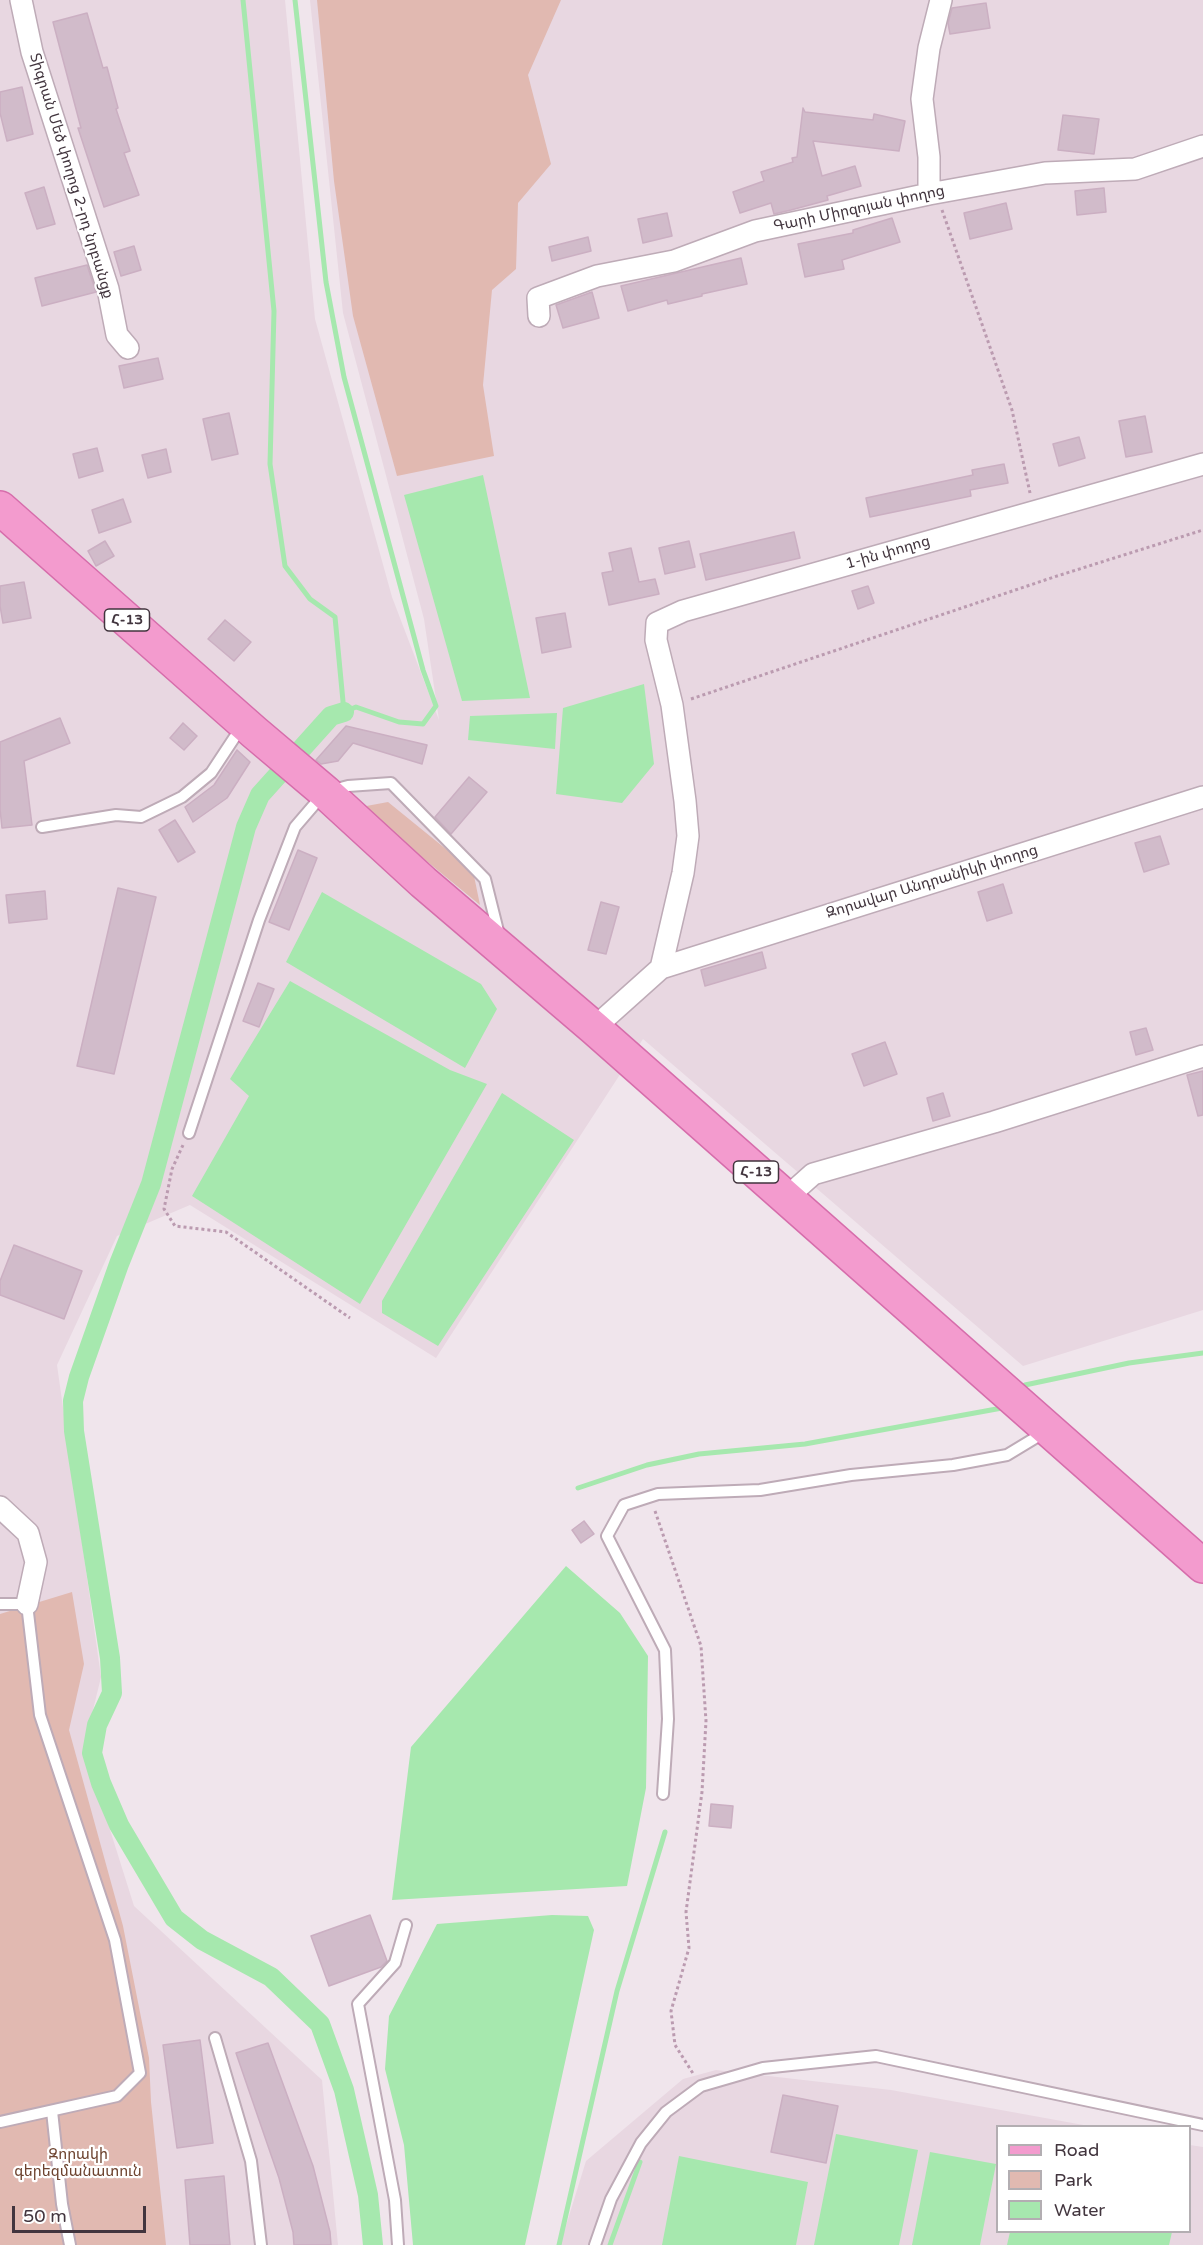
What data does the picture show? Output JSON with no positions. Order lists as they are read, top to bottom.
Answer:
{
  "streets": {
    "main road": ["Հ-13"],
    "street": [
      "Տիգրան Մեծ փողոց 2-րդ նրբանցք",
      "Գարի Միրզոյան փողոց",
      "1-ին փողոց",
      "Զորավար Անդրանիկի փողոց"
    ]
  },
  "parks": ["Զորակի գերեզմանատուն"],
  "legend": ["Road", "Park", "Water"],
  "scale_bar": "50 m"
}
